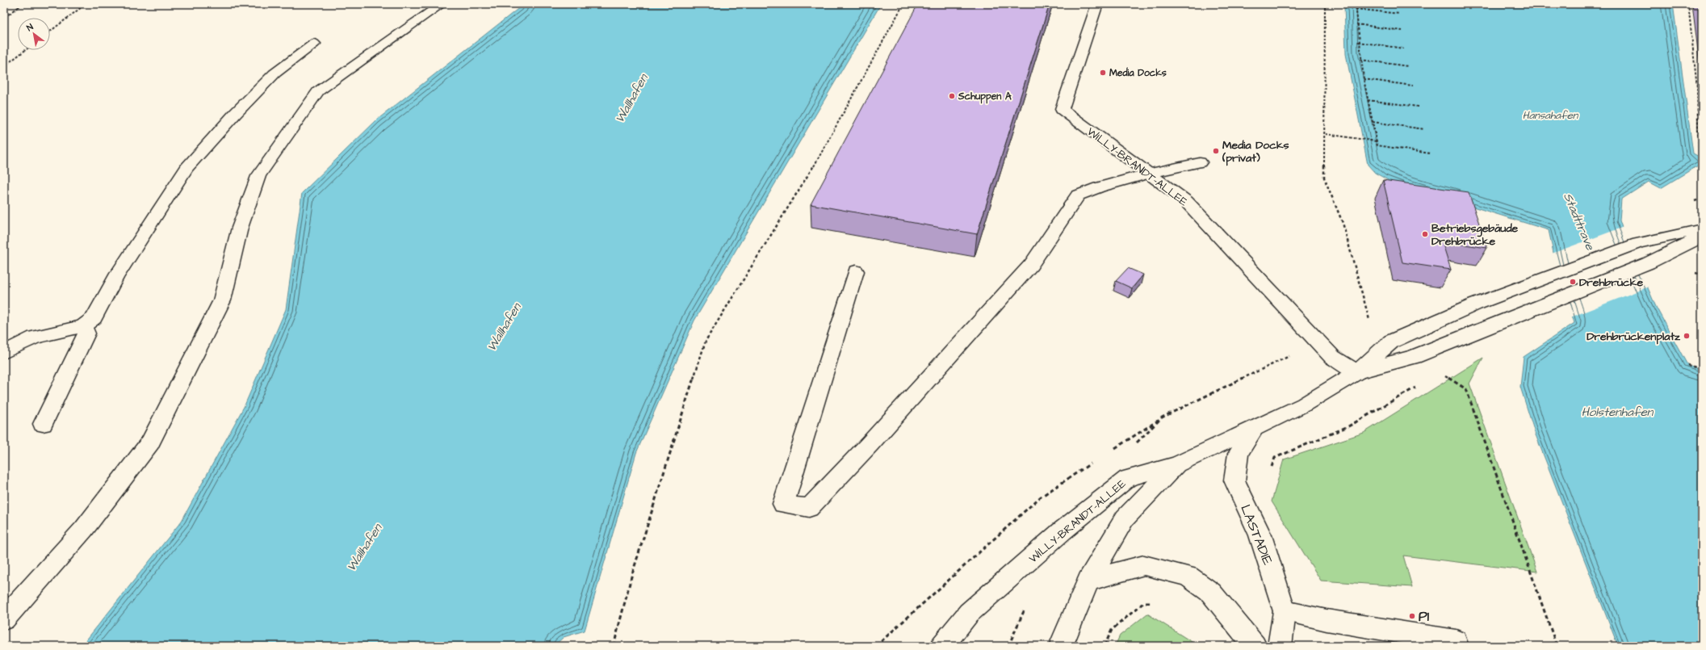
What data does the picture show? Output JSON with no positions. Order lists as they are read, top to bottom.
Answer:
{
  "streets": {
    "street": ["WILLY-BRANDT-ALLEE", "LASTADIE"]
  },
  "crossings": [
    ["WILLY-BRANDT-ALLEE", "LASTADIE"]
  ],
  "water": [
    "Wallhafen",
    "Hansahafen",
    "Stadttrave",
    "Holstenhafen"
  ],
  "places": [
    "Media Docks",
    "Schuppen A",
    "Media Docks (privat)",
    "Betriebsgebäude Drehbrücke",
    "Drehbrücke",
    "Drehbrückenplatz",
    "P1"
  ],
  "north": "top left"
}
